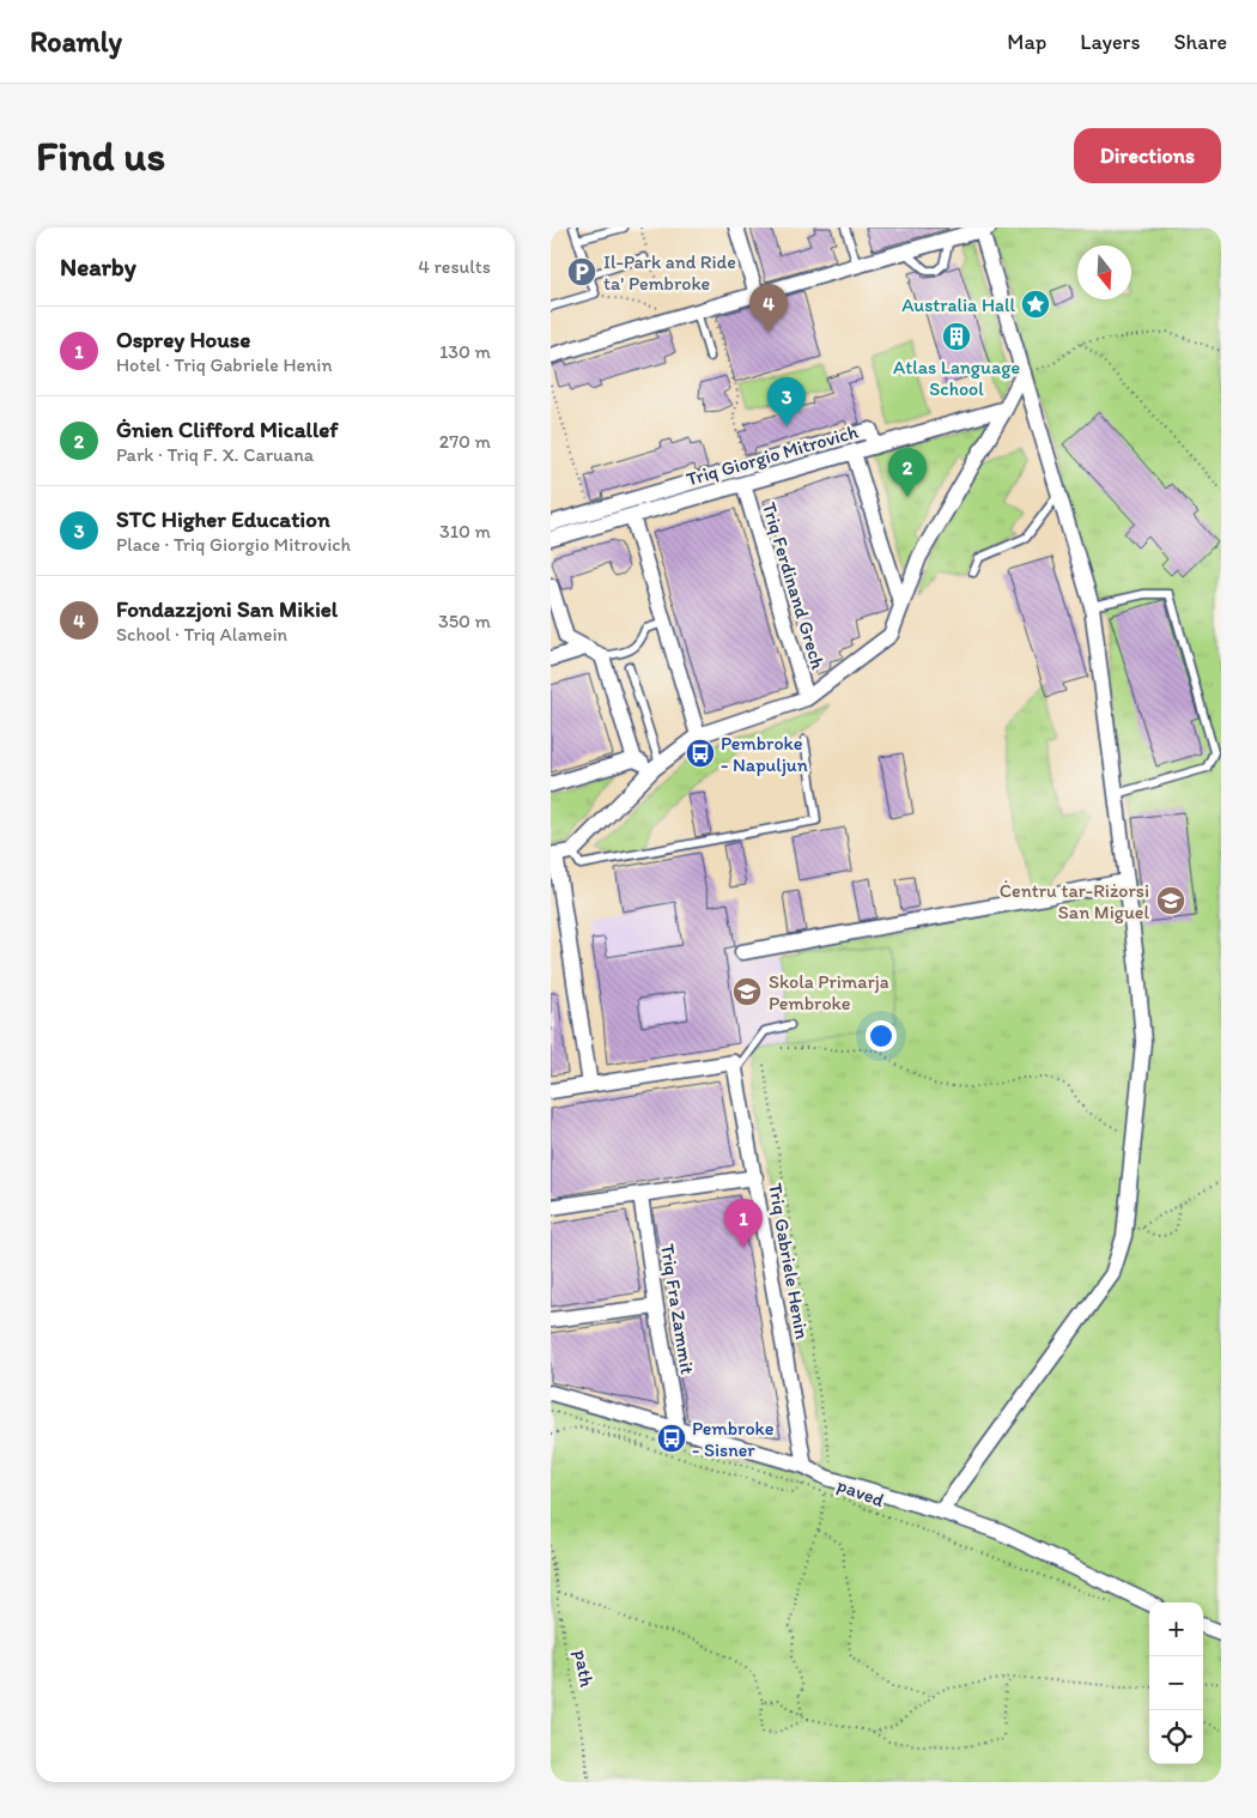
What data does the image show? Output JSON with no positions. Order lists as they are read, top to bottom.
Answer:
{
  "streets": {
    "street": [
      "Triq Giorgio Mitrovich",
      "Triq Ferdinand Grech",
      "Triq Gabriele Henin",
      "Triq Fra Zammit"
    ],
    "path": ["paved"]
  },
  "crossings": [
    ["Triq Giorgio Mitrovich", "Triq Ferdinand Grech"]
  ],
  "places": {
    "parking": ["Il-Park and Ride ta' Pembroke"],
    "place": ["Australia Hall"],
    "building": ["Atlas Language School"],
    "bus stop": ["Pembroke - Napuljun", "Pembroke - Sisner"],
    "school or university": ["Ċentru tar-Riżorsi San Miguel", "Skola Primarja Pembroke"]
  },
  "north": "bottom",
  "page": {
    "header": "Roamly",
    "nav": ["Map", "Layers", "Share"],
    "buttons": "Directions",
    "title": "Find us",
    "heading": ["Nearby", "4 results"],
    "pins": [
      "4",
      "3",
      "2",
      "1"
    ],
    "list": [
      {
        "mark": "1",
        "name": "Osprey House",
        "note": "Hotel · Triq Gabriele Henin",
        "value": "130 m"
      },
      {
        "mark": "2",
        "name": "Ġnien Clifford Micallef",
        "note": "Park · Triq F. X. Caruana",
        "value": "270 m"
      },
      {
        "mark": "3",
        "name": "STC Higher Education",
        "note": "Place · Triq Giorgio Mitrovich",
        "value": "310 m"
      },
      {
        "mark": "4",
        "name": "Fondazzjoni San Mikiel",
        "note": "School · Triq Alamein",
        "value": "350 m"
      }
    ],
    "map_buttons": ["+", "−"]
  }
}
